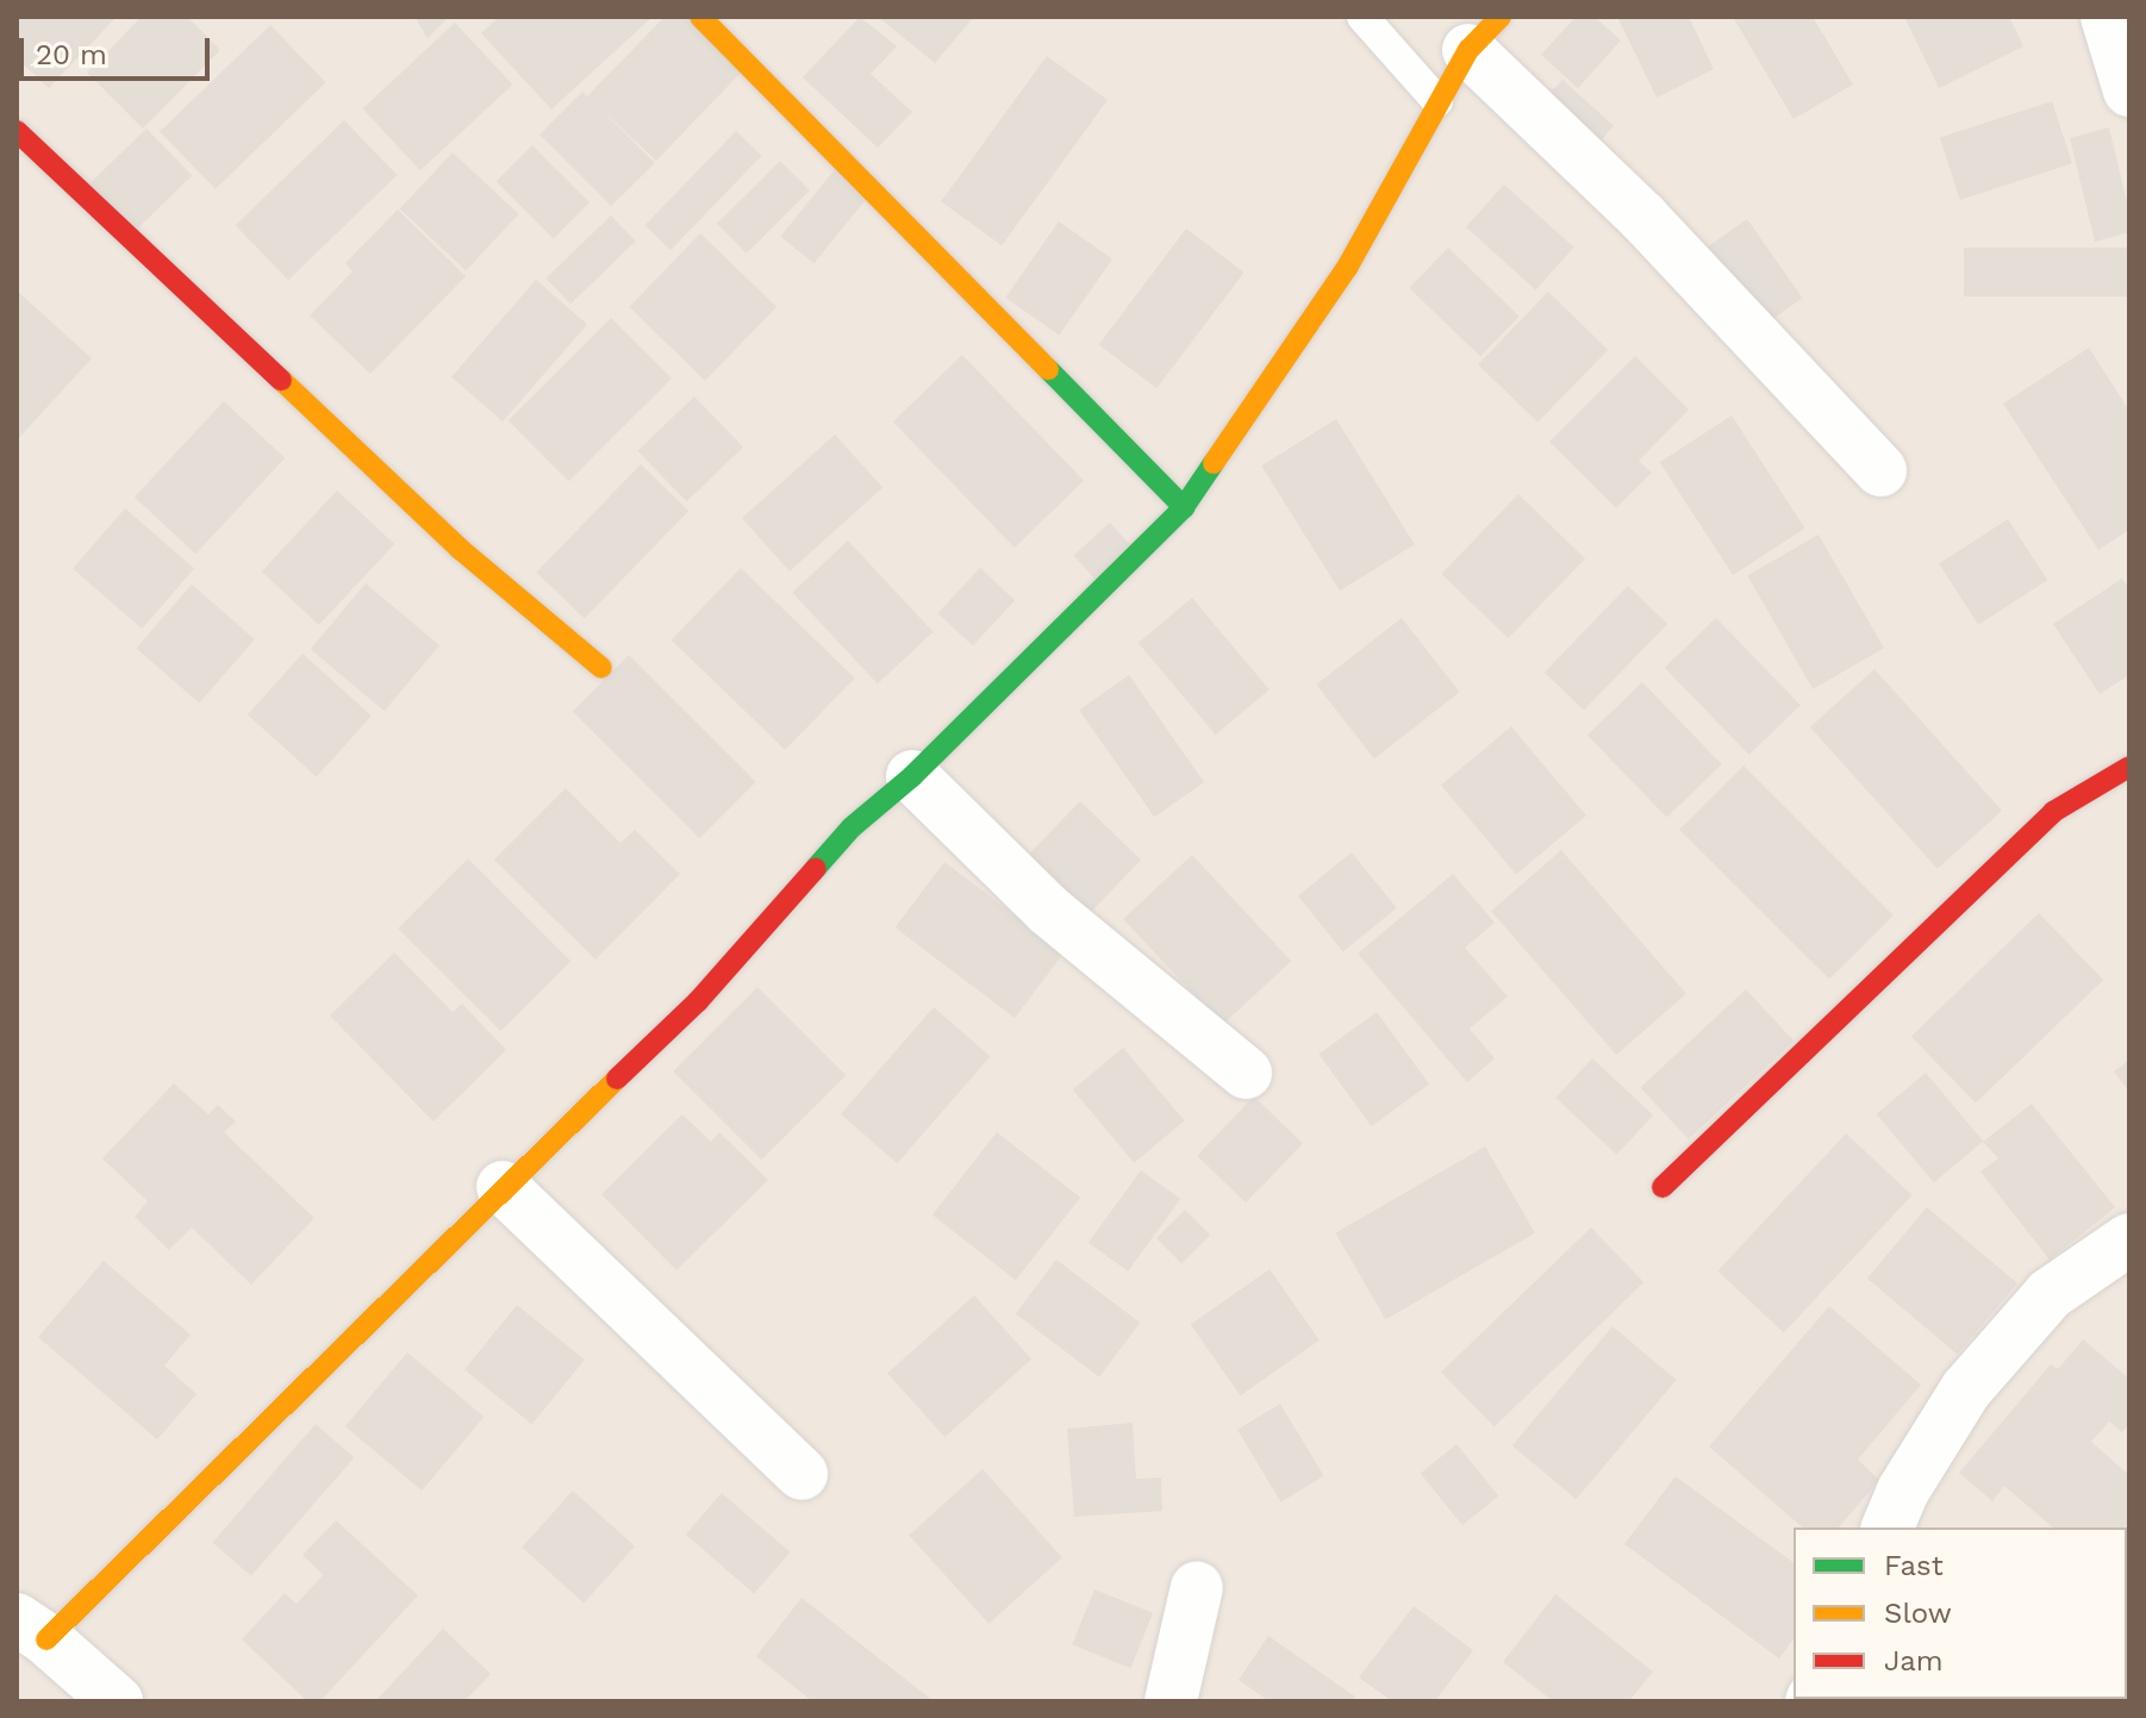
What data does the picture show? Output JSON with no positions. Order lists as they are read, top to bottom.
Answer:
{
  "legend": ["Fast", "Slow", "Jam"],
  "scale_bar": "20 m"
}
